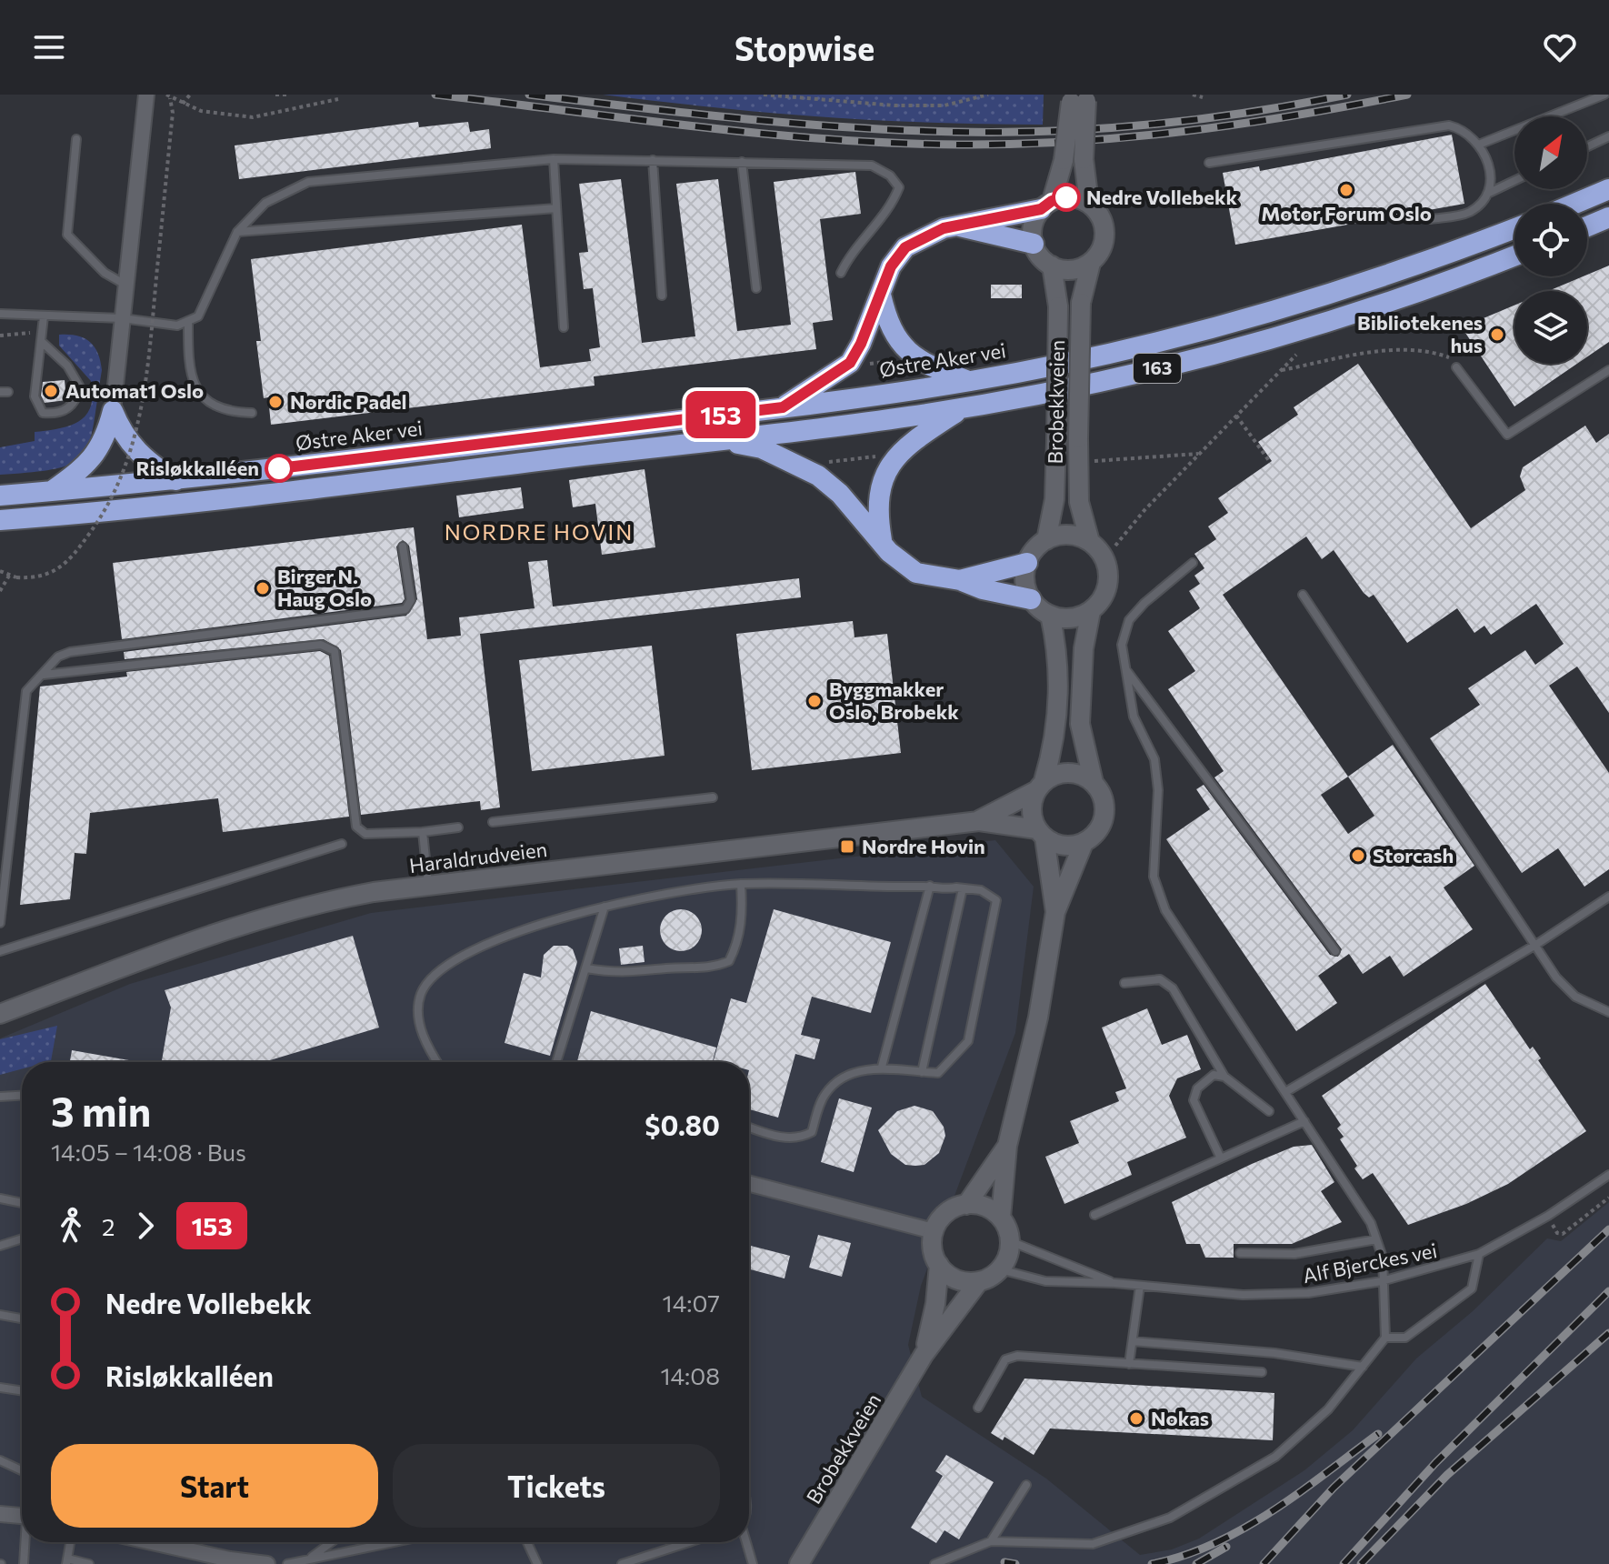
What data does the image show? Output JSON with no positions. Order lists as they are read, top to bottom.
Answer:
{
  "streets": {
    "highway": ["Østre Aker vei", "163"],
    "street": ["Brobekkveien", "Haraldrudveien"],
    "lane": ["Alf Bjerckes vei"]
  },
  "crossings": [
    ["Brobekkveien", "Alf Bjerckes vei"]
  ],
  "districts": ["NORDRE HOVIN"],
  "places": {
    "other": [
      "Motor Forum Oslo",
      "Nedre Vollebekk",
      "Bibliotekenes hus",
      "Automat1 Oslo",
      "Nordic Padel",
      "Risløkkalléen",
      "Birger N. Haug Oslo",
      "Byggmakker Oslo, Brobekk",
      "Storcash",
      "Nokas"
    ],
    "transit": ["Nordre Hovin"]
  },
  "lines": ["bus line 153"],
  "north": "top right",
  "page": {
    "header": "Stopwise",
    "on_map": "153",
    "heading": ["3 min", "14:05 – 14:08 · Bus", "$0.80"],
    "legs": ["2", "153"],
    "list": [
      {
        "name": "Nedre Vollebekk",
        "value": "14:07"
      },
      {
        "name": "Risløkkalléen",
        "value": "14:08"
      }
    ],
    "buttons": ["Start", "Tickets"]
  }
}
